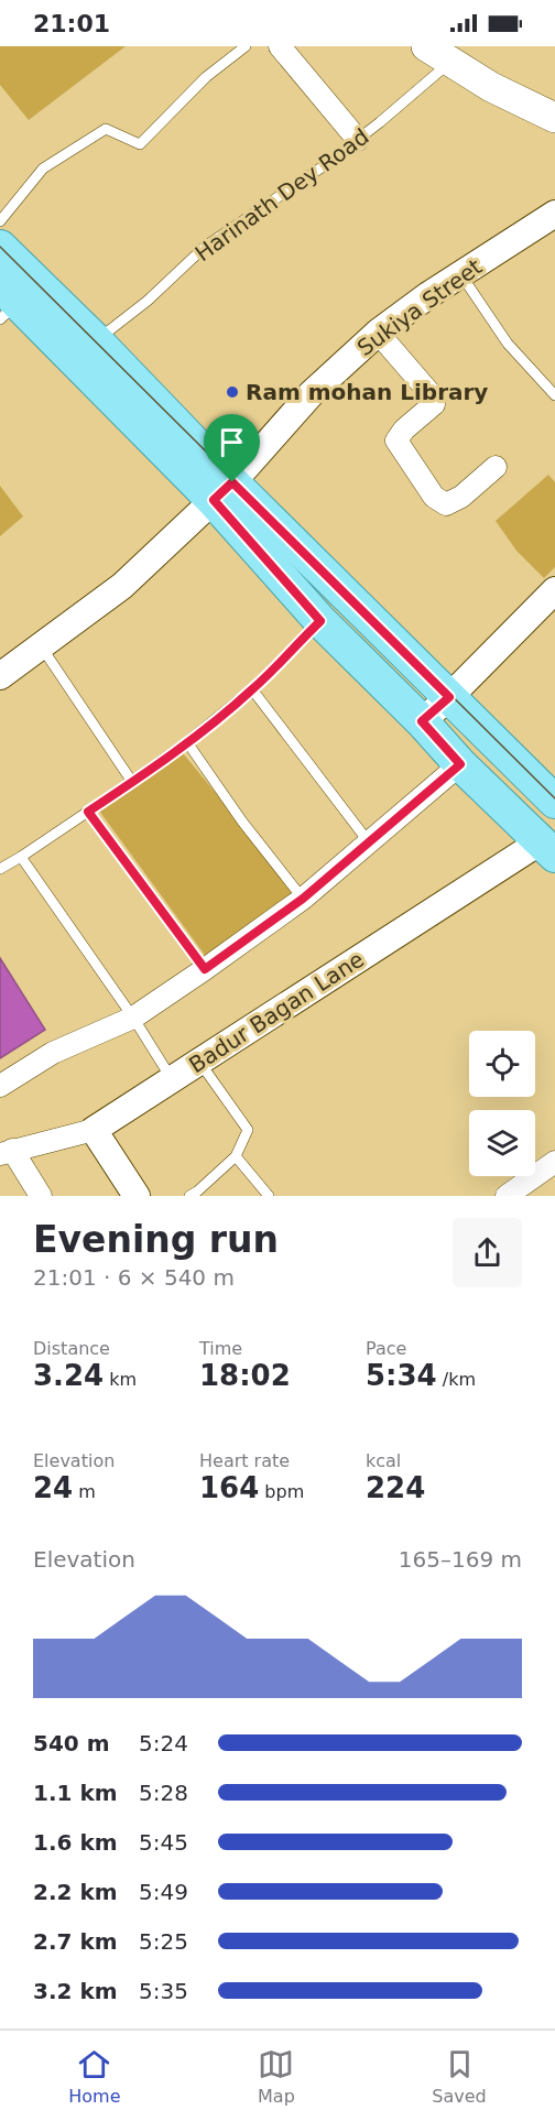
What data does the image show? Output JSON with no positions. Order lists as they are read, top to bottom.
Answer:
{
  "streets": {
    "street": ["Sukiya Street", "Badur Bagan Lane"],
    "lane": ["Harinath Dey Road"]
  },
  "places": ["Ram mohan Library"],
  "page": {
    "status": "21:01",
    "heading": ["Evening run", "21:01 · 6 × 540 m"],
    "stats": [
      ["Distance", "3.24 km"],
      ["Time", "18:02"],
      ["Pace", "5:34 /km"],
      ["Elevation", "24 m"],
      ["Heart rate", "164 bpm"],
      ["kcal", "224"]
    ],
    "chart": ["Elevation", "165–169 m"],
    "list": [
      {
        "name": "540 m",
        "note": "5:24"
      },
      {
        "name": "1.1 km",
        "note": "5:28"
      },
      {
        "name": "1.6 km",
        "note": "5:45"
      },
      {
        "name": "2.2 km",
        "note": "5:49"
      },
      {
        "name": "2.7 km",
        "note": "5:25"
      },
      {
        "name": "3.2 km",
        "note": "5:35"
      }
    ],
    "tabs": ["Home", "Map", "Saved"]
  }
}
